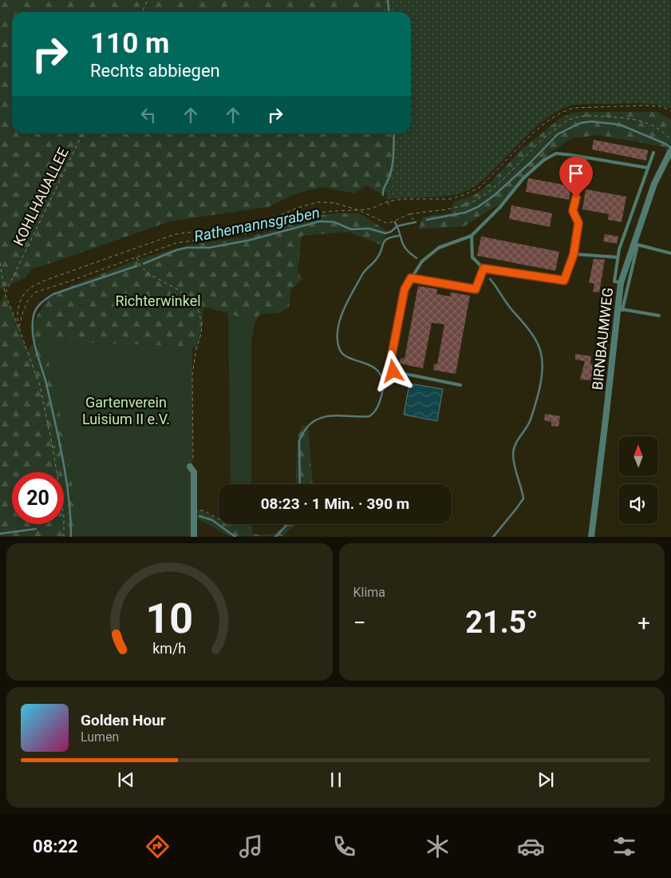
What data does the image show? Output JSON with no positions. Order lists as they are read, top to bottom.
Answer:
{
  "streets": {
    "street": ["BIRNBAUMWEG"],
    "path": ["KOHLHAUALLEE"]
  },
  "water": ["Rathemannsgraben"],
  "parks": ["Richterwinkel", "Gartenverein Luisium II e.V."],
  "north": "top",
  "page": {
    "turn": ["110 m", "Rechts abbiegen"],
    "limit": "20",
    "trip": "08:23 · 1 Min. · 390 m",
    "tile": "Klima",
    "heat": ["−", "21.5°", "+"],
    "song": ["Golden Hour", "Lumen"],
    "tabs": "08:22",
    "gauge": ["10", "km/h"]
  }
}
